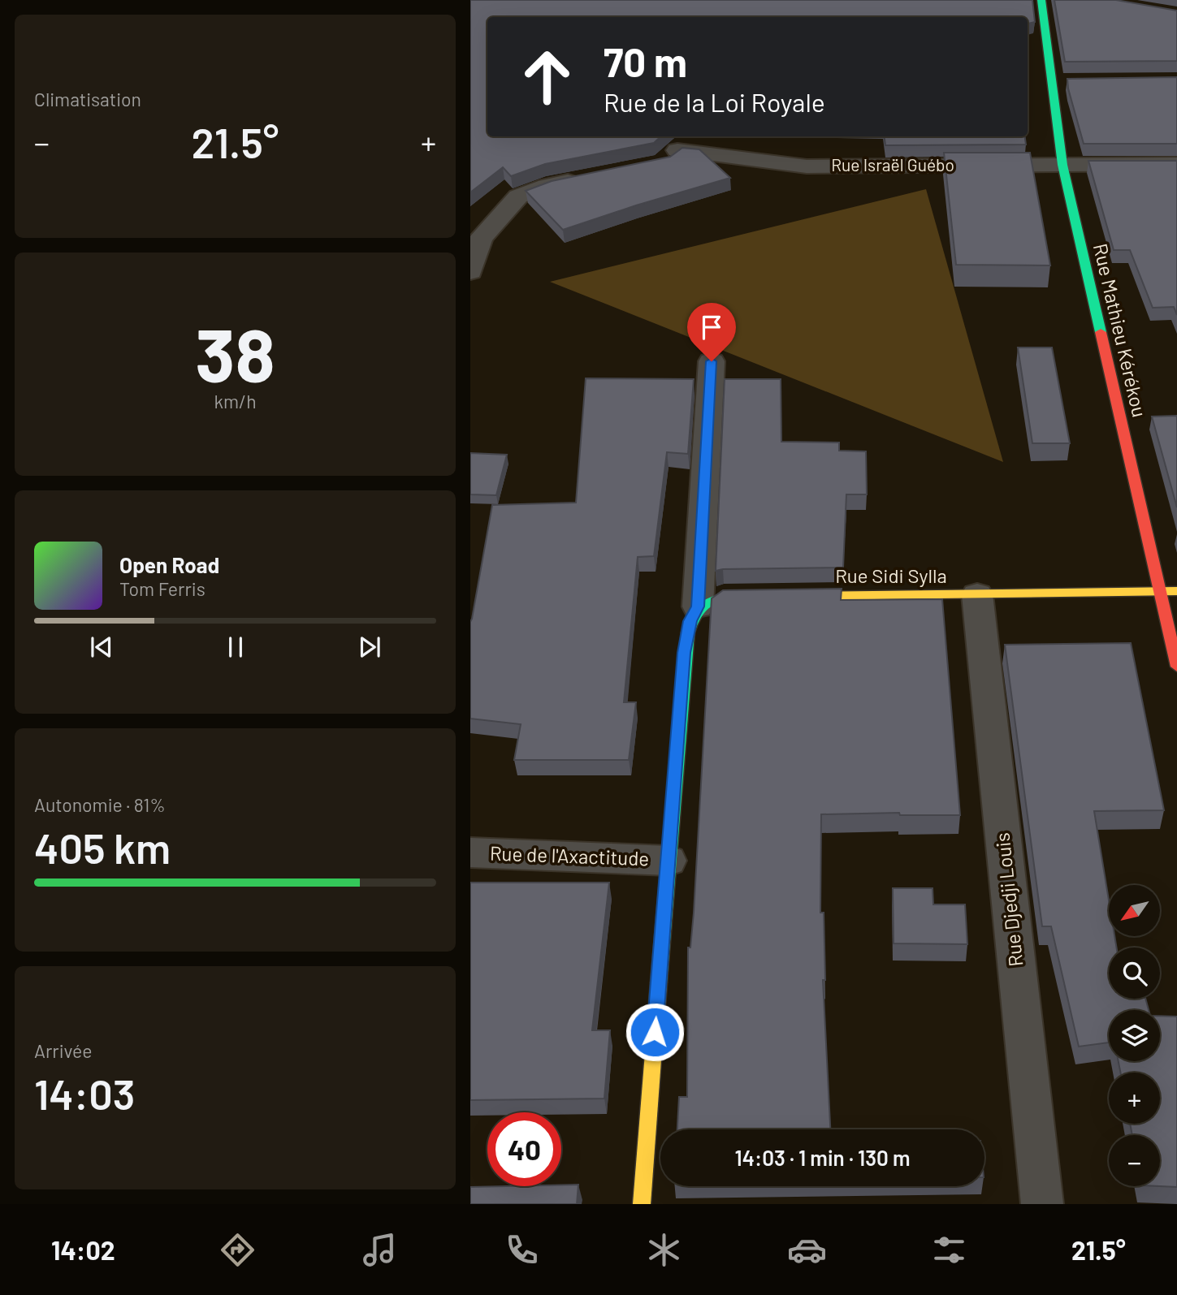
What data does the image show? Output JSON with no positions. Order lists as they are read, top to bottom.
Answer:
{
  "streets": {
    "street": [
      "Rue Israël Guébo",
      "Rue Mathieu Kérékou",
      "Rue Sidi Sylla",
      "Rue de l'Axactitude",
      "Rue Djedji Louis"
    ]
  },
  "crossings": [
    ["Rue Israël Guébo", "Rue Mathieu Kérékou"],
    ["Rue Mathieu Kérékou", "Rue Sidi Sylla"],
    ["Rue Sidi Sylla", "Rue Djedji Louis"]
  ],
  "north": "bottom left",
  "page": {
    "tile": [
      "Climatisation",
      ["38", "km/h"],
      ["Autonomie · 81%", "405 km"],
      ["Arrivée", "14:03"]
    ],
    "turn": ["70 m", "Rue de la Loi Royale"],
    "heat": ["−", "21.5°", "+"],
    "song": ["Open Road", "Tom Ferris"],
    "map_buttons": ["+", "−"],
    "limit": "40",
    "trip": "14:03 · 1 min · 130 m",
    "tabs": ["14:02", "21.5°"]
  }
}
